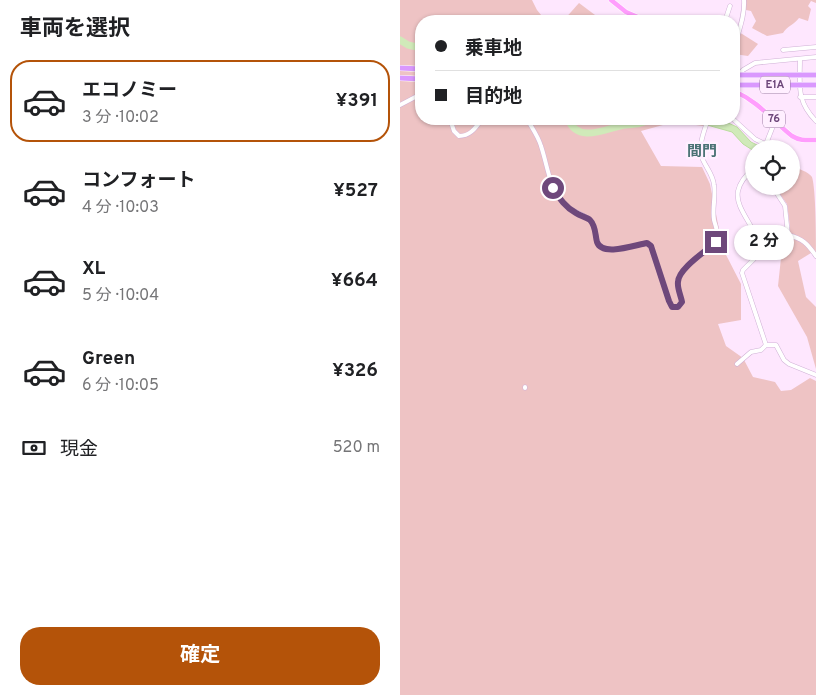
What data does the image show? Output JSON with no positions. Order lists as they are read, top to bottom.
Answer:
{
  "streets": {
    "highway": ["E1A"],
    "main road": ["76"]
  },
  "districts": ["間門"],
  "page": {
    "heading": "車両を選択",
    "banner": ["乗車地", "目的地"],
    "list": [
      {
        "name": "エコノミー",
        "note": "3 分 · 10:02",
        "value": "¥391"
      },
      {
        "name": "コンフォート",
        "note": "4 分 · 10:03",
        "value": "¥527"
      },
      {
        "name": "XL",
        "note": "5 分 · 10:04",
        "value": "¥664"
      },
      {
        "name": "Green",
        "note": "6 分 · 10:05",
        "value": "¥326"
      }
    ],
    "bubble": "2 分",
    "pay": ["現金", "520 m"],
    "buttons": "確定"
  }
}
